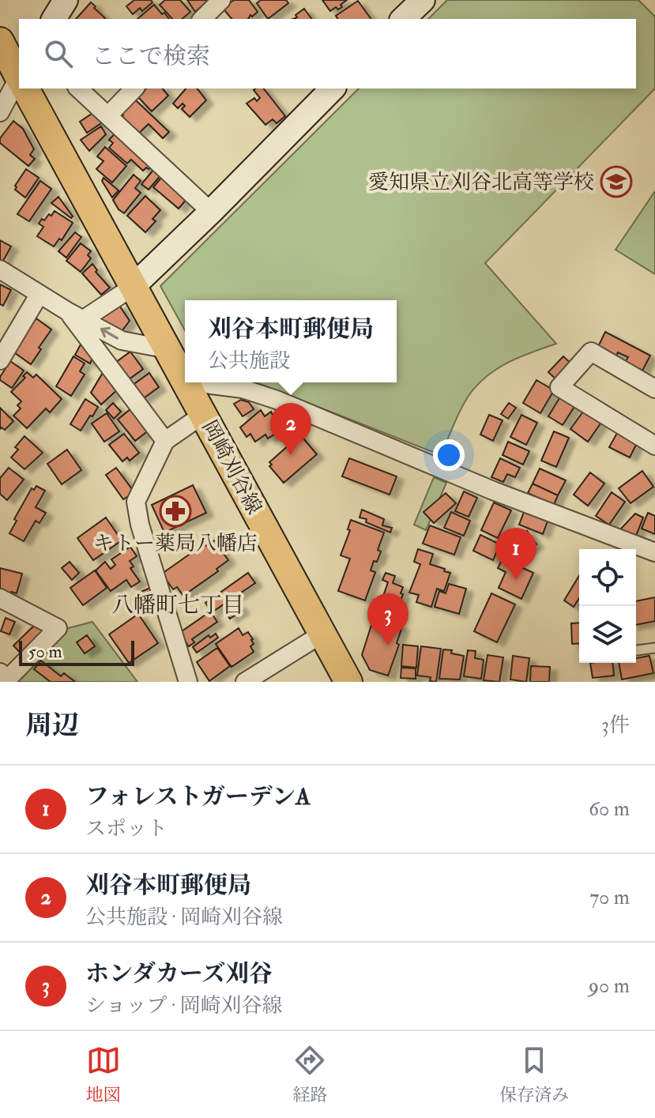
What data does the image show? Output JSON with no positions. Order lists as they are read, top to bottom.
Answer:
{
  "streets": {
    "main road": ["岡崎刈谷線"]
  },
  "districts": ["八幡町七丁目"],
  "places": {
    "school or university": ["愛知県立刈谷北高等学校"],
    "pharmacy": ["キトー薬局八幡店"]
  },
  "scale_bar": "50 m",
  "page": {
    "search": "ここで検索",
    "popup": ["刈谷本町郵便局", "公共施設"],
    "pins": ["2", "1", "3"],
    "scale": "50 m",
    "heading": ["周辺", "3件"],
    "list": [
      {
        "mark": "1",
        "name": "フォレストガーデンA",
        "note": "スポット",
        "value": "60 m"
      },
      {
        "mark": "2",
        "name": "刈谷本町郵便局",
        "note": "公共施設 · 岡崎刈谷線",
        "value": "70 m"
      },
      {
        "mark": "3",
        "name": "ホンダカーズ刈谷",
        "note": "ショップ · 岡崎刈谷線",
        "value": "90 m"
      }
    ],
    "nav": ["地図", "経路", "保存済み"]
  }
}
